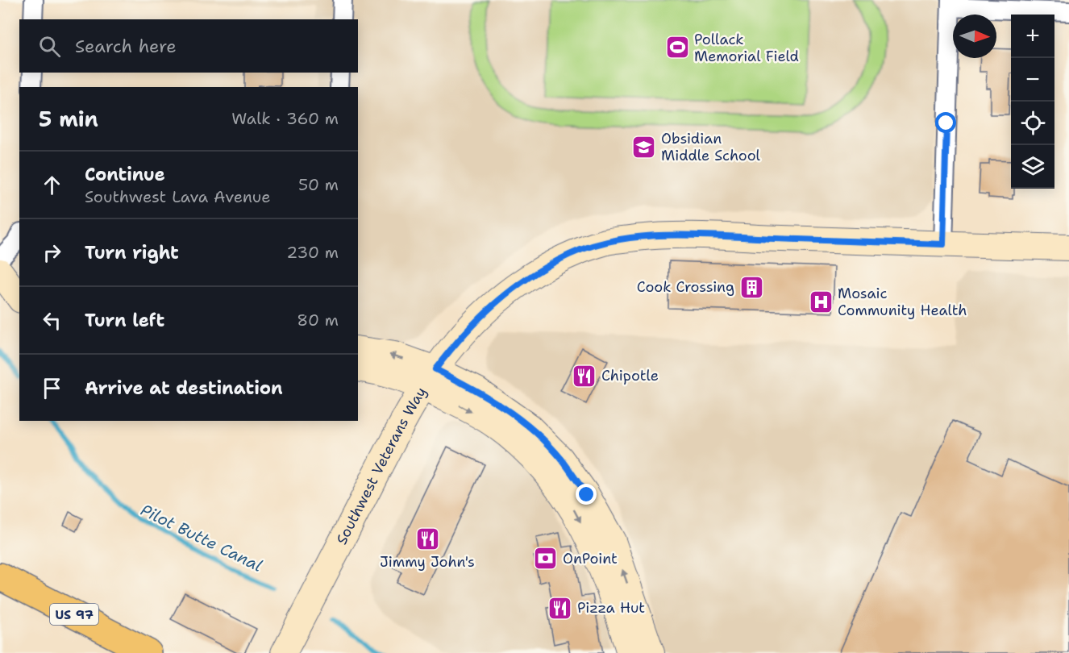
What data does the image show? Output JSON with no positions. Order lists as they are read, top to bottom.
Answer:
{
  "streets": {
    "highway": ["US 97"],
    "main road": ["Southwest Veterans Way"]
  },
  "water": ["Pilot Butte Canal"],
  "places": {
    "sports": ["Pollack Memorial Field"],
    "school or university": ["Obsidian Middle School"],
    "building": ["Cook Crossing"],
    "hospital": ["Mosaic Community Health"],
    "restaurant": ["Chipotle", "Jimmy John's", "Pizza Hut"],
    "bank": ["OnPoint"]
  },
  "north": "right",
  "page": {
    "map_buttons": ["+", "−"],
    "search": "Search here",
    "heading": ["5 min", "Walk · 360 m"],
    "list": [
      ["Continue", "Southwest Lava Avenue", "50 m"],
      ["Turn right", "230 m"],
      ["Turn left", "80 m"],
      "Arrive at destination"
    ]
  }
}
